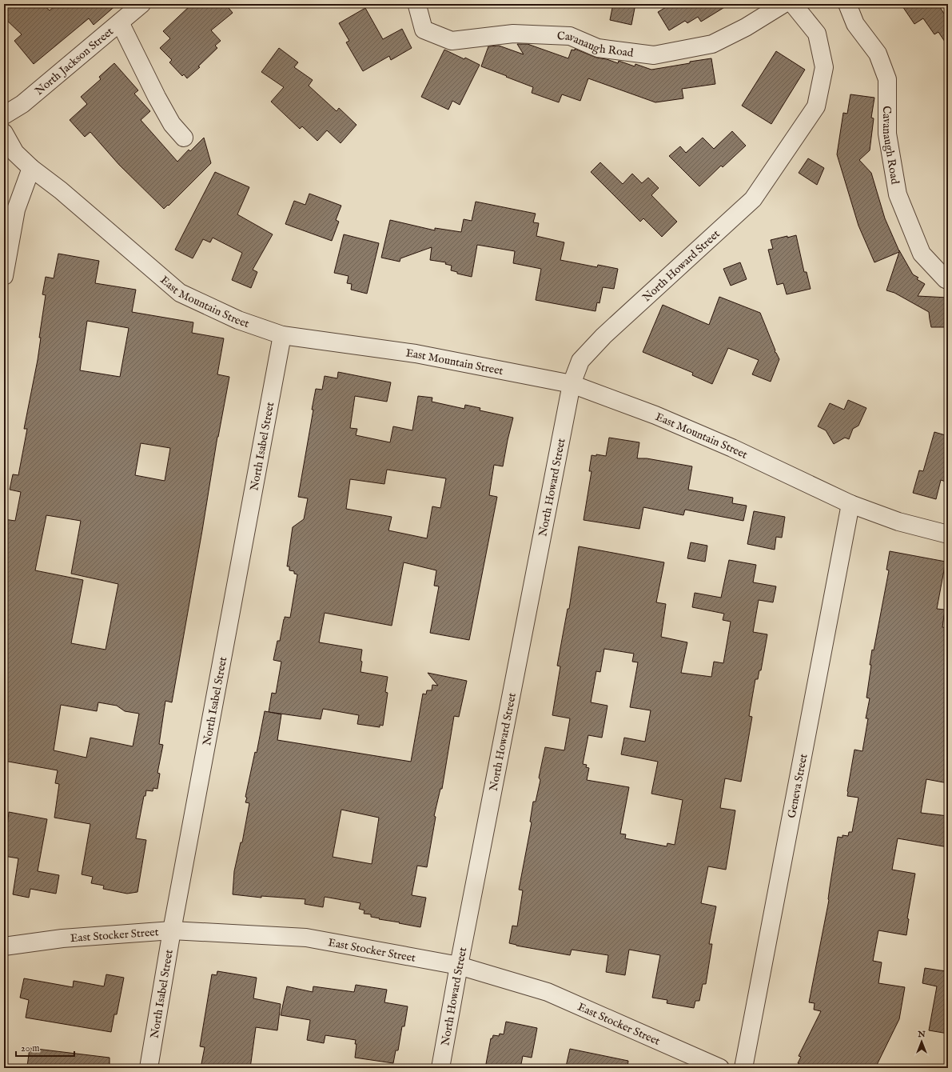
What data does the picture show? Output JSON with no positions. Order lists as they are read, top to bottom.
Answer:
{
  "streets": {
    "street": [
      "Cavanaugh Road",
      "North Jackson Street",
      "North Howard Street",
      "East Mountain Street",
      "North Isabel Street",
      "Geneva Street",
      "East Stocker Street"
    ]
  },
  "crossings": [
    ["North Howard Street", "East Mountain Street"],
    ["North Howard Street", "East Stocker Street"],
    ["East Mountain Street", "North Isabel Street"],
    ["East Mountain Street", "Geneva Street"],
    ["North Isabel Street", "East Stocker Street"]
  ],
  "scale_bar": "20 m",
  "north": "top"
}
